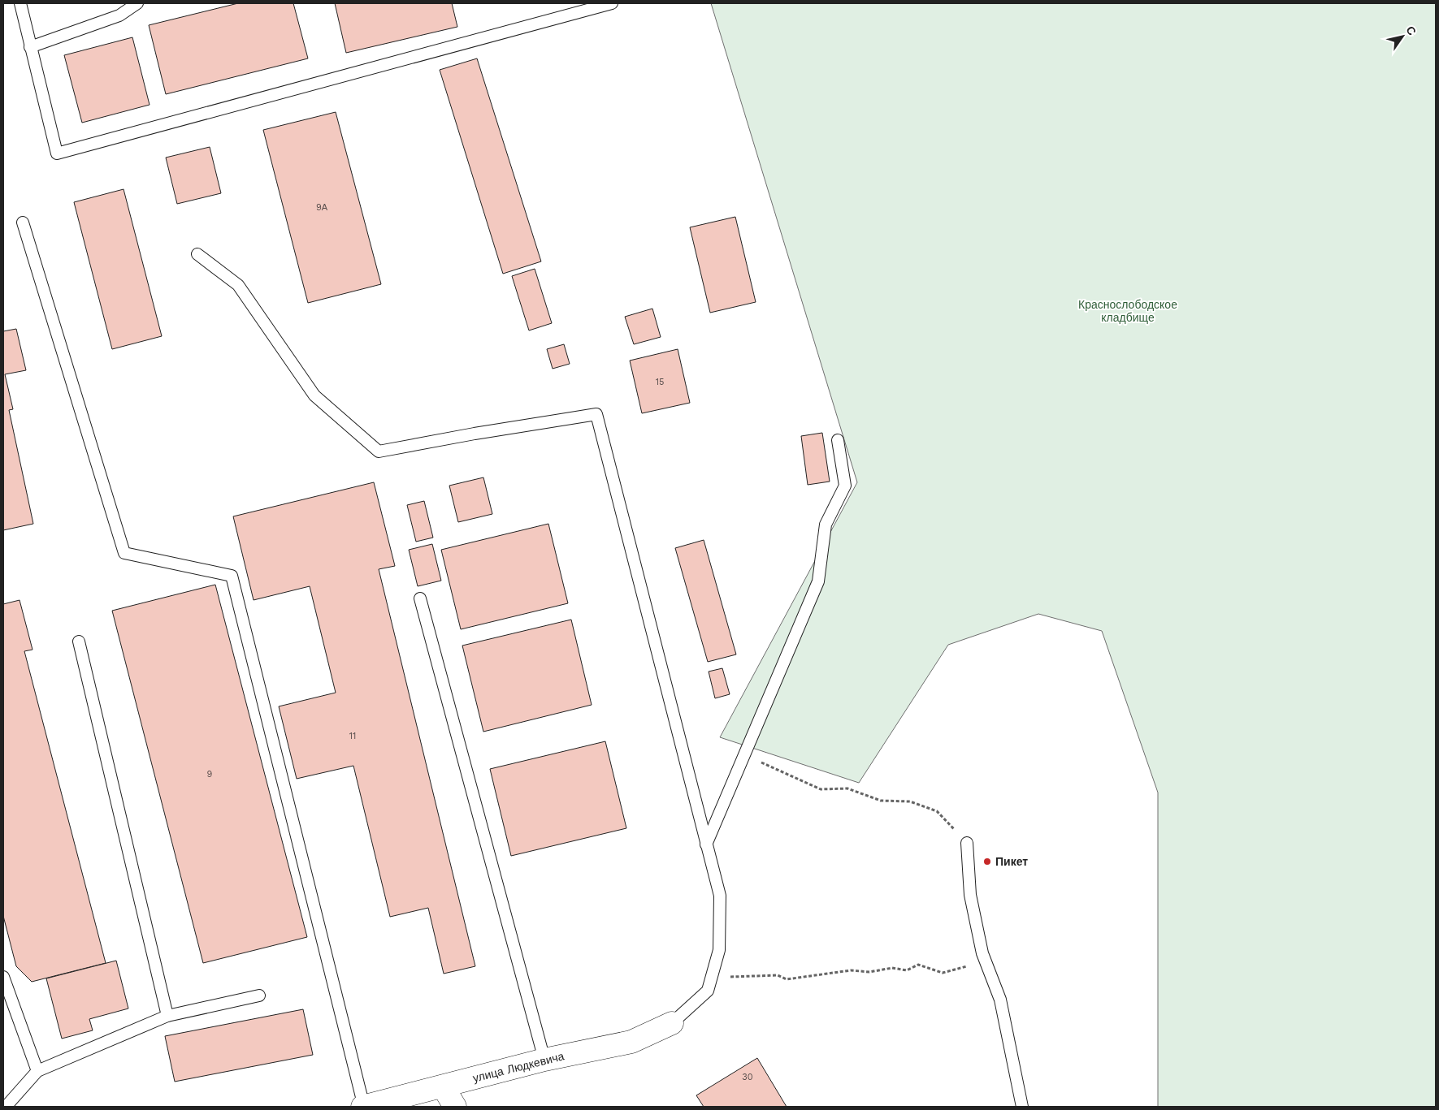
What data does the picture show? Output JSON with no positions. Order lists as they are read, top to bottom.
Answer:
{
  "streets": {
    "street": ["улица Людкевича"]
  },
  "parks": ["Краснослободское кладбище"],
  "places": ["Пикет"],
  "house_numbers": [
    "9А",
    "15",
    "11",
    "9",
    "30"
  ],
  "north": "top right"
}
